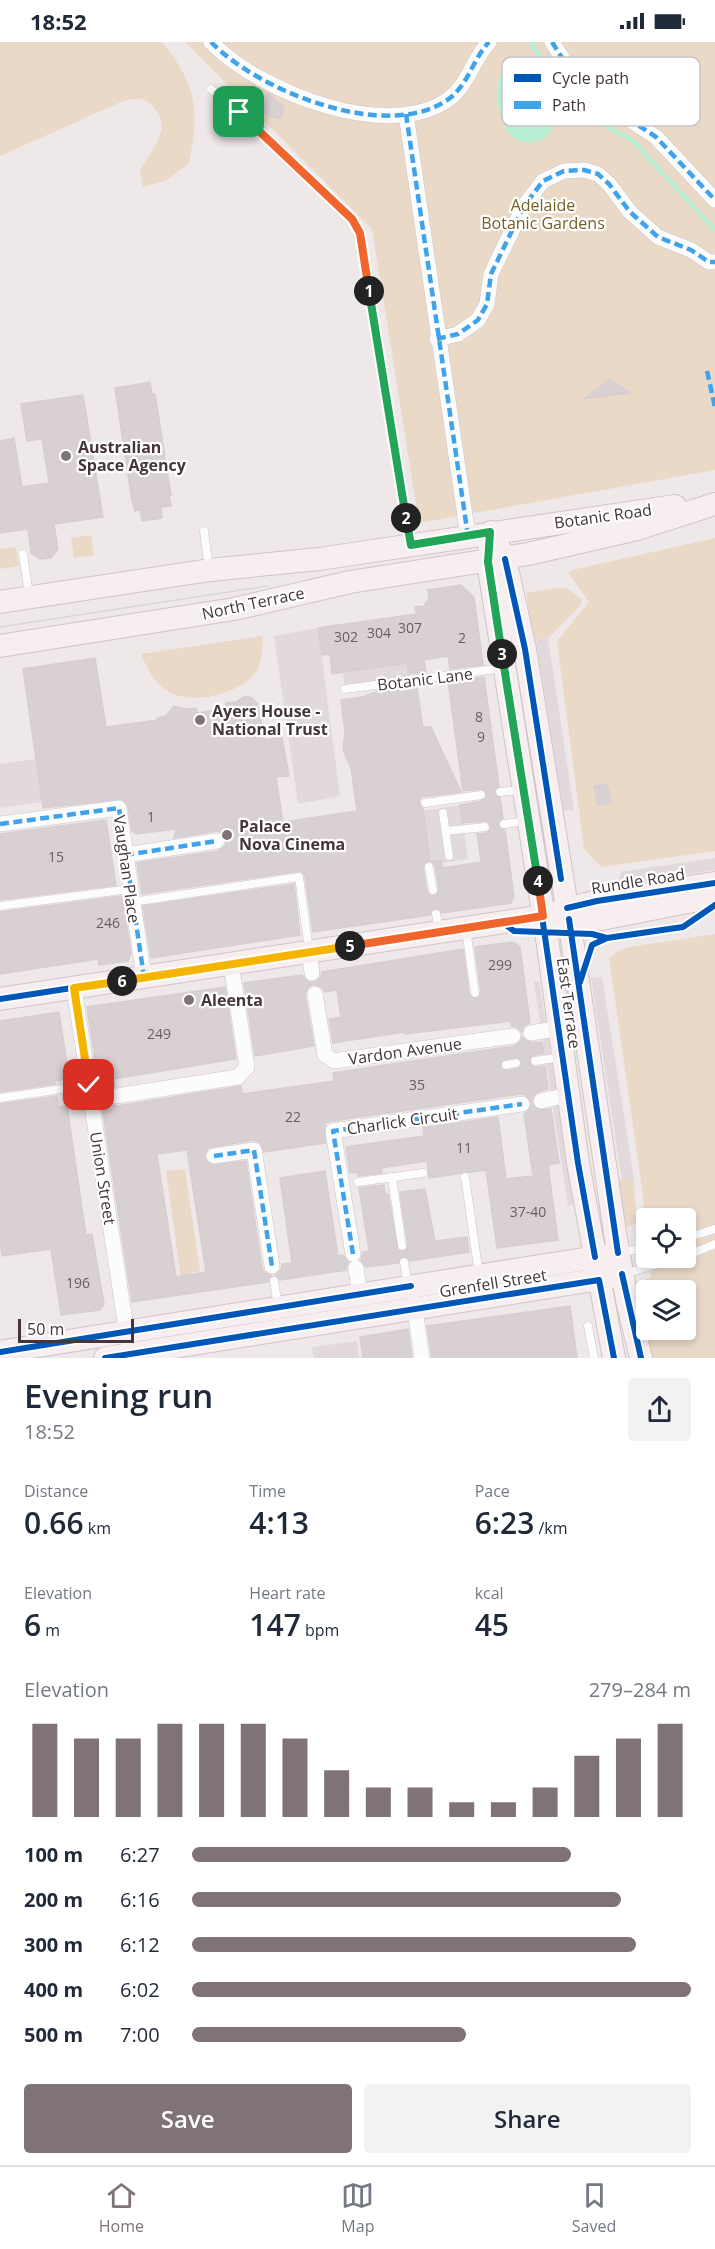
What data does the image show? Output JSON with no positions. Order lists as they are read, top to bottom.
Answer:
{
  "streets": {
    "main road": [
      "Botanic Road",
      "North Terrace",
      "Rundle Road",
      "East Terrace",
      "Grenfell Street"
    ],
    "street": [
      "Vaughan Place",
      "Vardon Avenue",
      "Charlick Circuit",
      "Union Street"
    ],
    "lane": ["Botanic Lane"]
  },
  "crossings": [
    ["Botanic Road", "North Terrace"],
    ["Botanic Road", "East Terrace"],
    ["North Terrace", "East Terrace"],
    ["Botanic Lane", "East Terrace"],
    ["Vaughan Place", "Rundle Road"],
    ["Rundle Road", "East Terrace"],
    ["Rundle Road", "Union Street"],
    ["East Terrace", "Grenfell Street"],
    ["Charlick Circuit", "Grenfell Street"],
    ["Union Street", "Grenfell Street"]
  ],
  "parks": ["Adelaide Botanic Gardens"],
  "places": [
    "Australian Space Agency",
    "Ayers House - National Trust",
    "Palace Nova Cinema",
    "Aleenta"
  ],
  "house_numbers": [
    "307",
    "304",
    "302",
    "2",
    "8",
    "9",
    "1",
    "15",
    "246",
    "299",
    "249",
    "35",
    "22",
    "11",
    "37-40",
    "196"
  ],
  "legend": ["Cycle path", "Path"],
  "scale_bar": "50 m",
  "page": {
    "status": "18:52",
    "pins": [
      "1",
      "2",
      "3",
      "4",
      "5",
      "6"
    ],
    "scale": "50 m",
    "heading": ["Evening run", "18:52"],
    "stats": [
      ["Distance", "0.66 km"],
      ["Time", "4:13"],
      ["Pace", "6:23 /km"],
      ["Elevation", "6 m"],
      ["Heart rate", "147 bpm"],
      ["kcal", "45"]
    ],
    "chart": ["Elevation", "279–284 m"],
    "list": [
      {
        "name": "100 m",
        "note": "6:27"
      },
      {
        "name": "200 m",
        "note": "6:16"
      },
      {
        "name": "300 m",
        "note": "6:12"
      },
      {
        "name": "400 m",
        "note": "6:02"
      },
      {
        "name": "500 m",
        "note": "7:00"
      }
    ],
    "buttons": ["Save", "Share"],
    "tabs": ["Home", "Map", "Saved"]
  }
}
